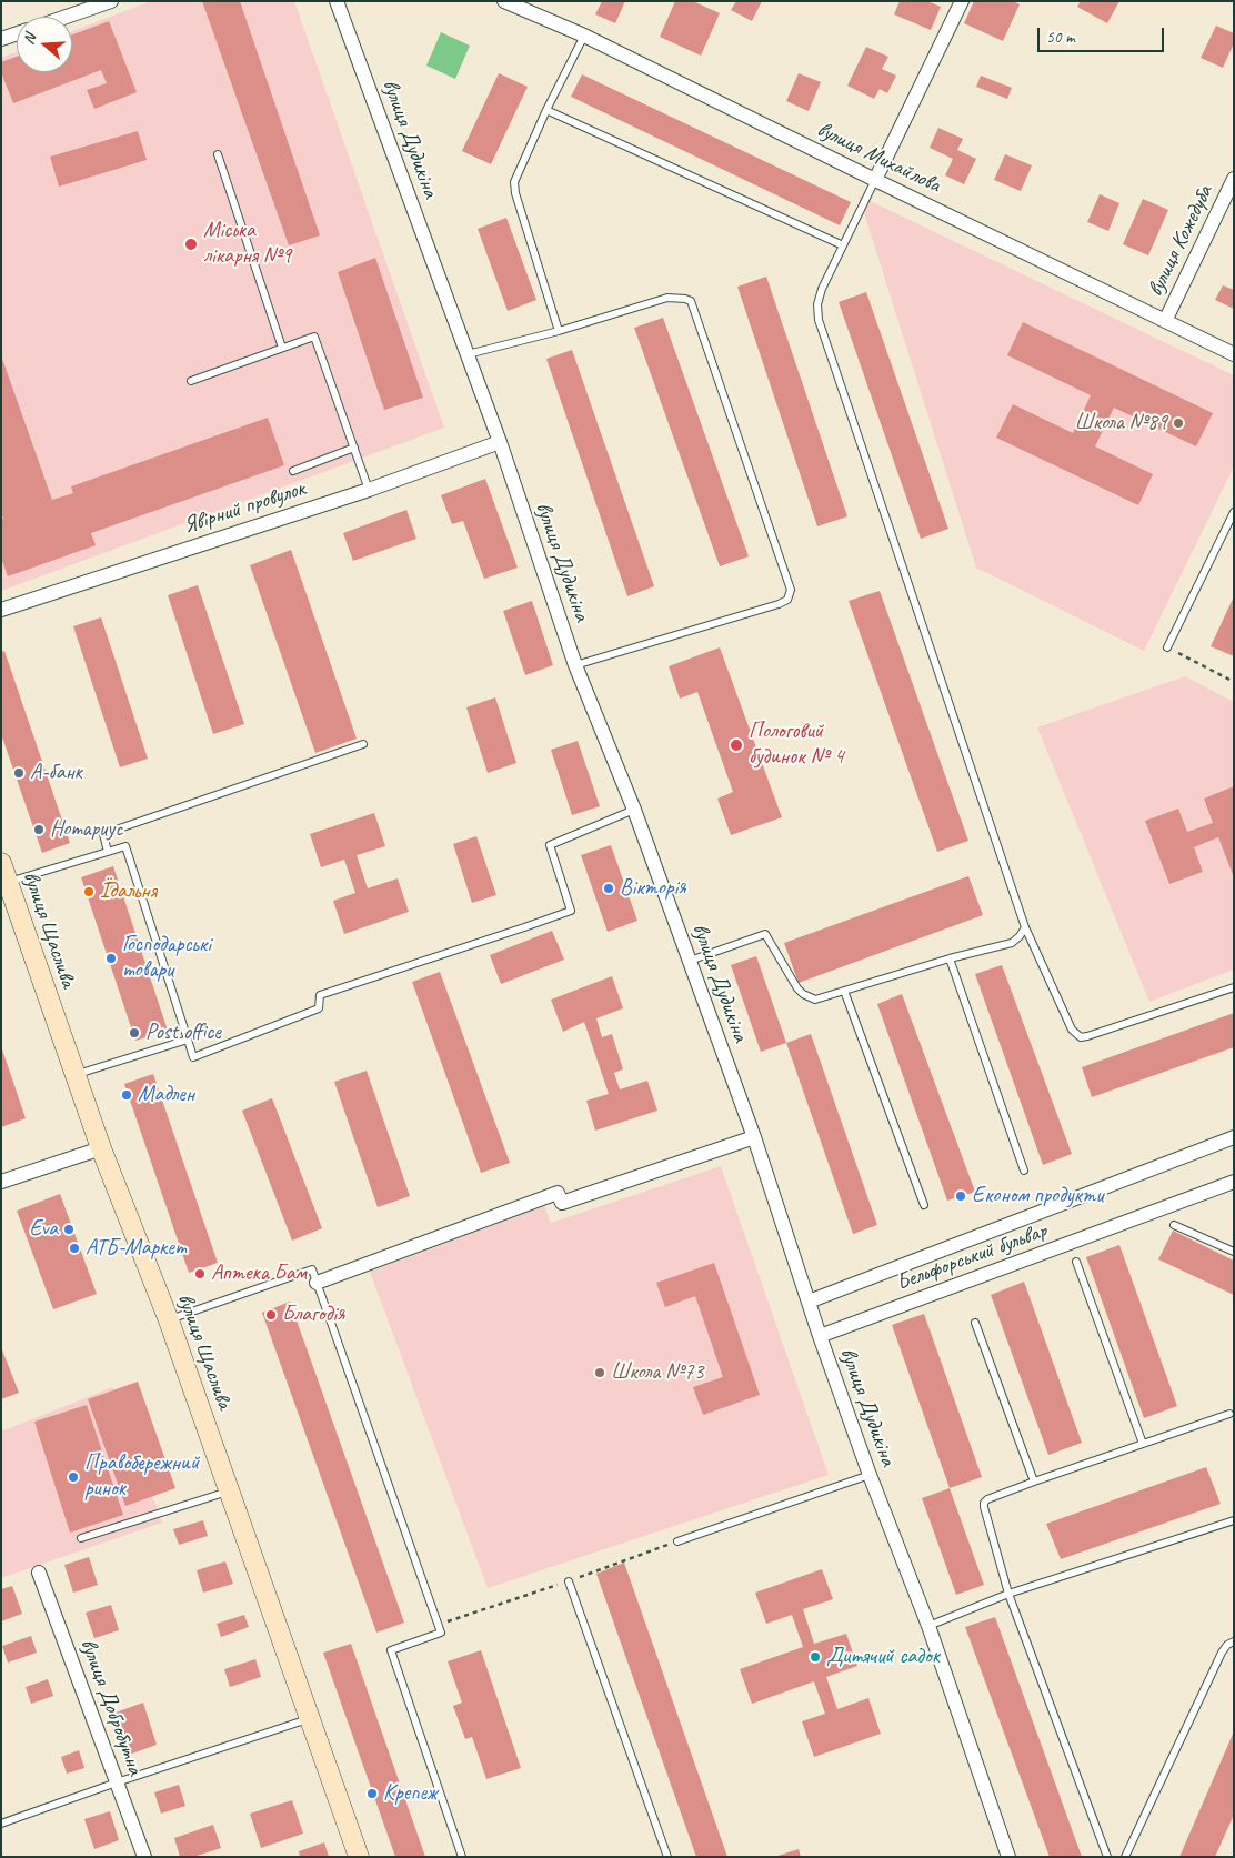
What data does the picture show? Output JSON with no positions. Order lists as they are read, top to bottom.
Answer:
{
  "streets": {
    "street": [
      "вулиця Дудикіна",
      "вулиця Михайлова",
      "вулиця Кожедуба",
      "Явірний провулок",
      "вулиця Щаслива",
      "Бельфорський бульвар",
      "вулиця Добробутна"
    ]
  },
  "crossings": [
    ["вулиця Дудикіна", "Явірний провулок"],
    ["вулиця Дудикіна", "Бельфорський бульвар"],
    ["вулиця Михайлова", "вулиця Кожедуба"]
  ],
  "places": [
    "Міська лікарня №9",
    "Школа №89",
    "Пологовий будинок № 4",
    "А-банк",
    "Нотариус",
    "Вікторія",
    "Їдальня",
    "Господарські товари",
    "Post office",
    "Мадлен",
    "Економ продукти",
    "Eva",
    "АТБ-Маркет",
    "Аптека Бам",
    "Благодія",
    "Школа №73",
    "Правобережний ринок",
    "Дитячий садок",
    "Крепеж"
  ],
  "scale_bar": "50 m",
  "north": "left"
}
